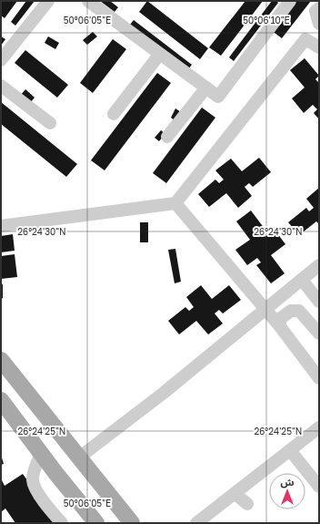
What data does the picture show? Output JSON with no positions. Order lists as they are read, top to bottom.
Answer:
{
  "north": "top",
  "coordinates": [
    "50°06'05\"E",
    "50°06'10\"E",
    "26°24'30\"N",
    "26°24'25\"N"
  ]
}
